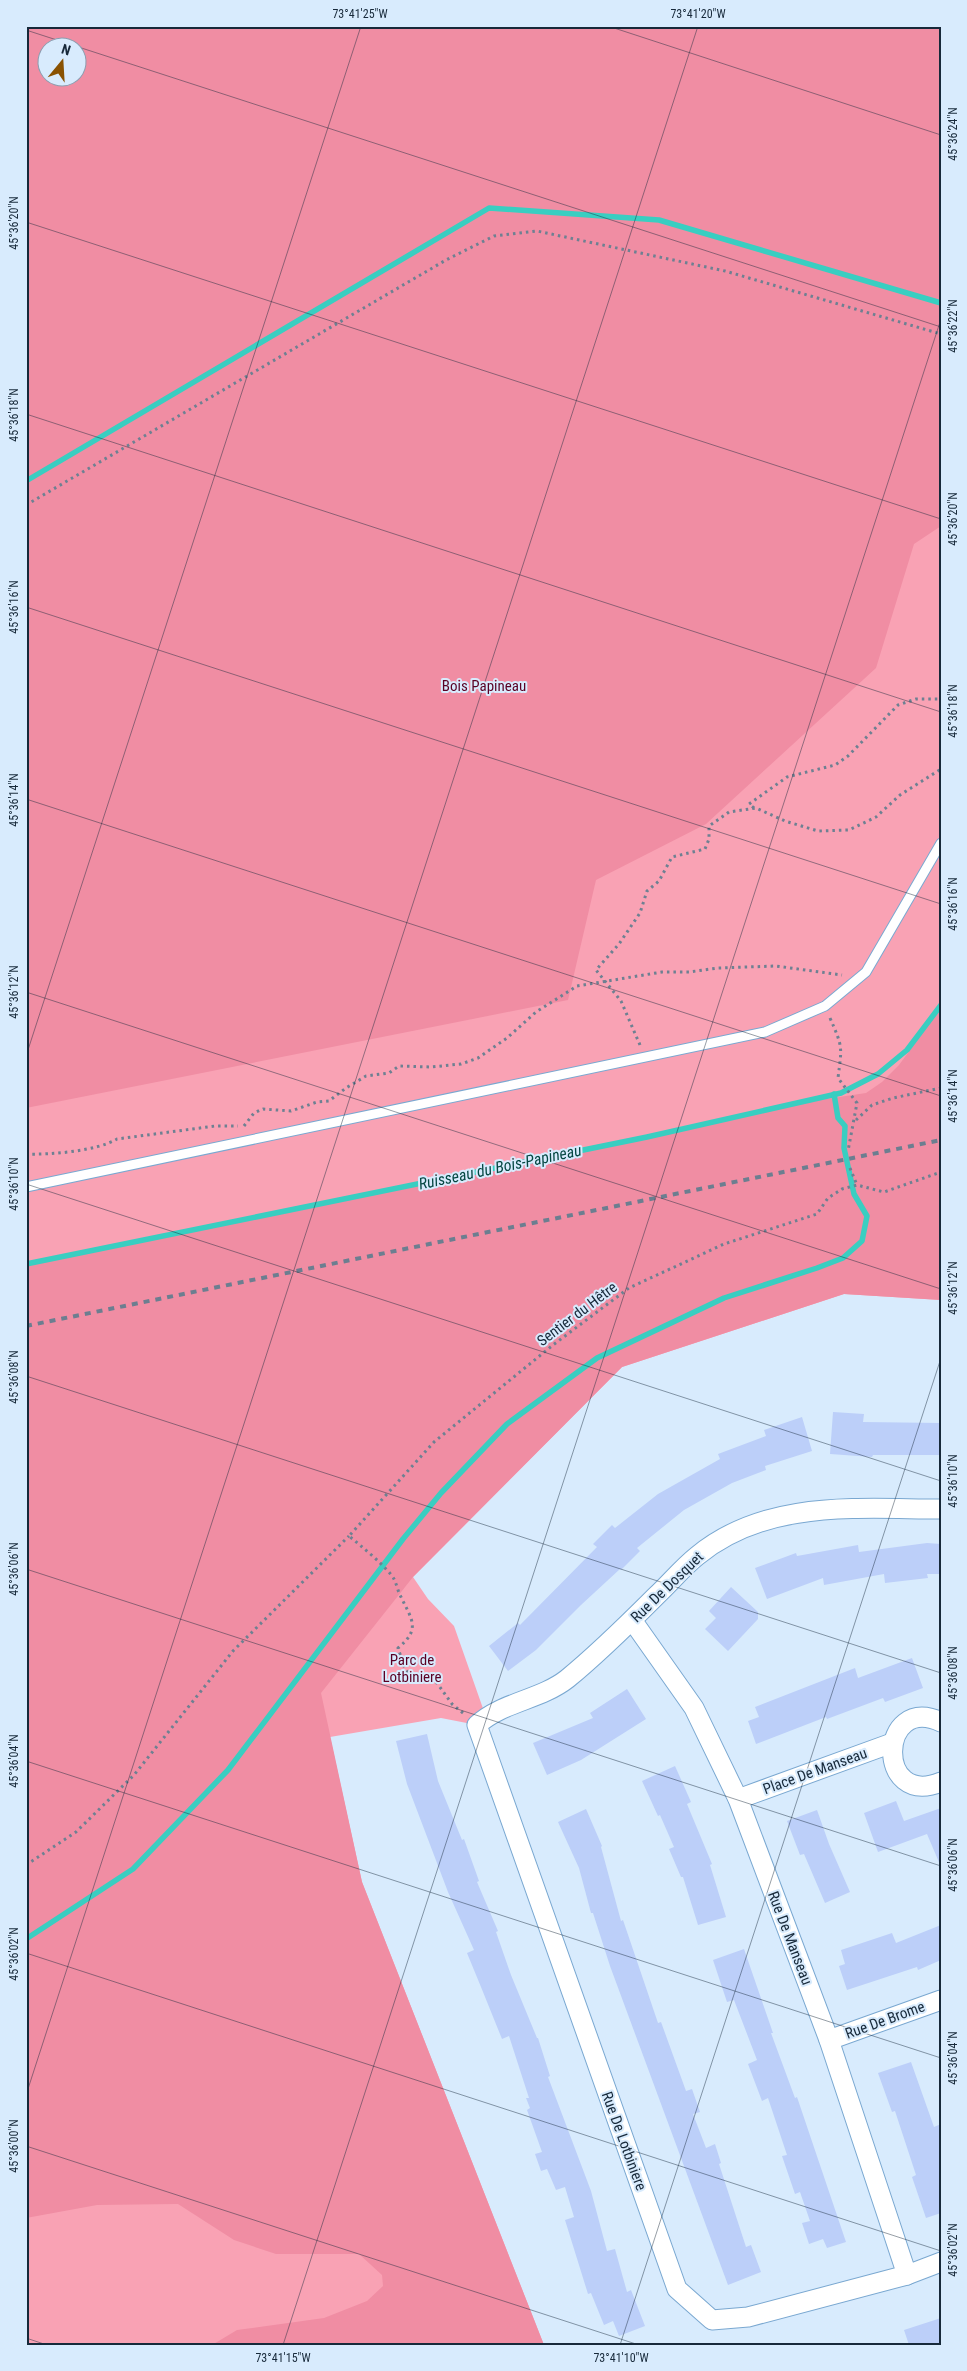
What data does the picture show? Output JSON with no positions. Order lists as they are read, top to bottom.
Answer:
{
  "streets": {
    "street": [
      "Rue De Dosquet",
      "Place De Manseau",
      "Rue De Manseau",
      "Rue De Brome",
      "Rue De Lotbiniere"
    ],
    "path": ["Sentier du Hêtre"]
  },
  "crossings": [
    ["Rue De Dosquet", "Rue De Manseau"],
    ["Rue De Dosquet", "Rue De Lotbiniere"],
    ["Place De Manseau", "Rue De Manseau"],
    ["Rue De Manseau", "Rue De Brome"],
    ["Rue De Manseau", "Rue De Lotbiniere"]
  ],
  "water": ["Ruisseau du Bois-Papineau"],
  "parks": ["Bois Papineau", "Parc de Lotbiniere"],
  "north": "top",
  "coordinates": [
    "73°41'25\"W",
    "73°41'20\"W",
    "45°36'24\"N",
    "45°36'20\"N",
    "45°36'22\"N",
    "45°36'18\"N",
    "45°36'16\"N",
    "45°36'14\"N",
    "45°36'12\"N",
    "45°36'10\"N",
    "45°36'08\"N",
    "45°36'06\"N",
    "45°36'04\"N",
    "45°36'02\"N",
    "45°36'00\"N",
    "73°41'15\"W",
    "73°41'10\"W"
  ]
}
